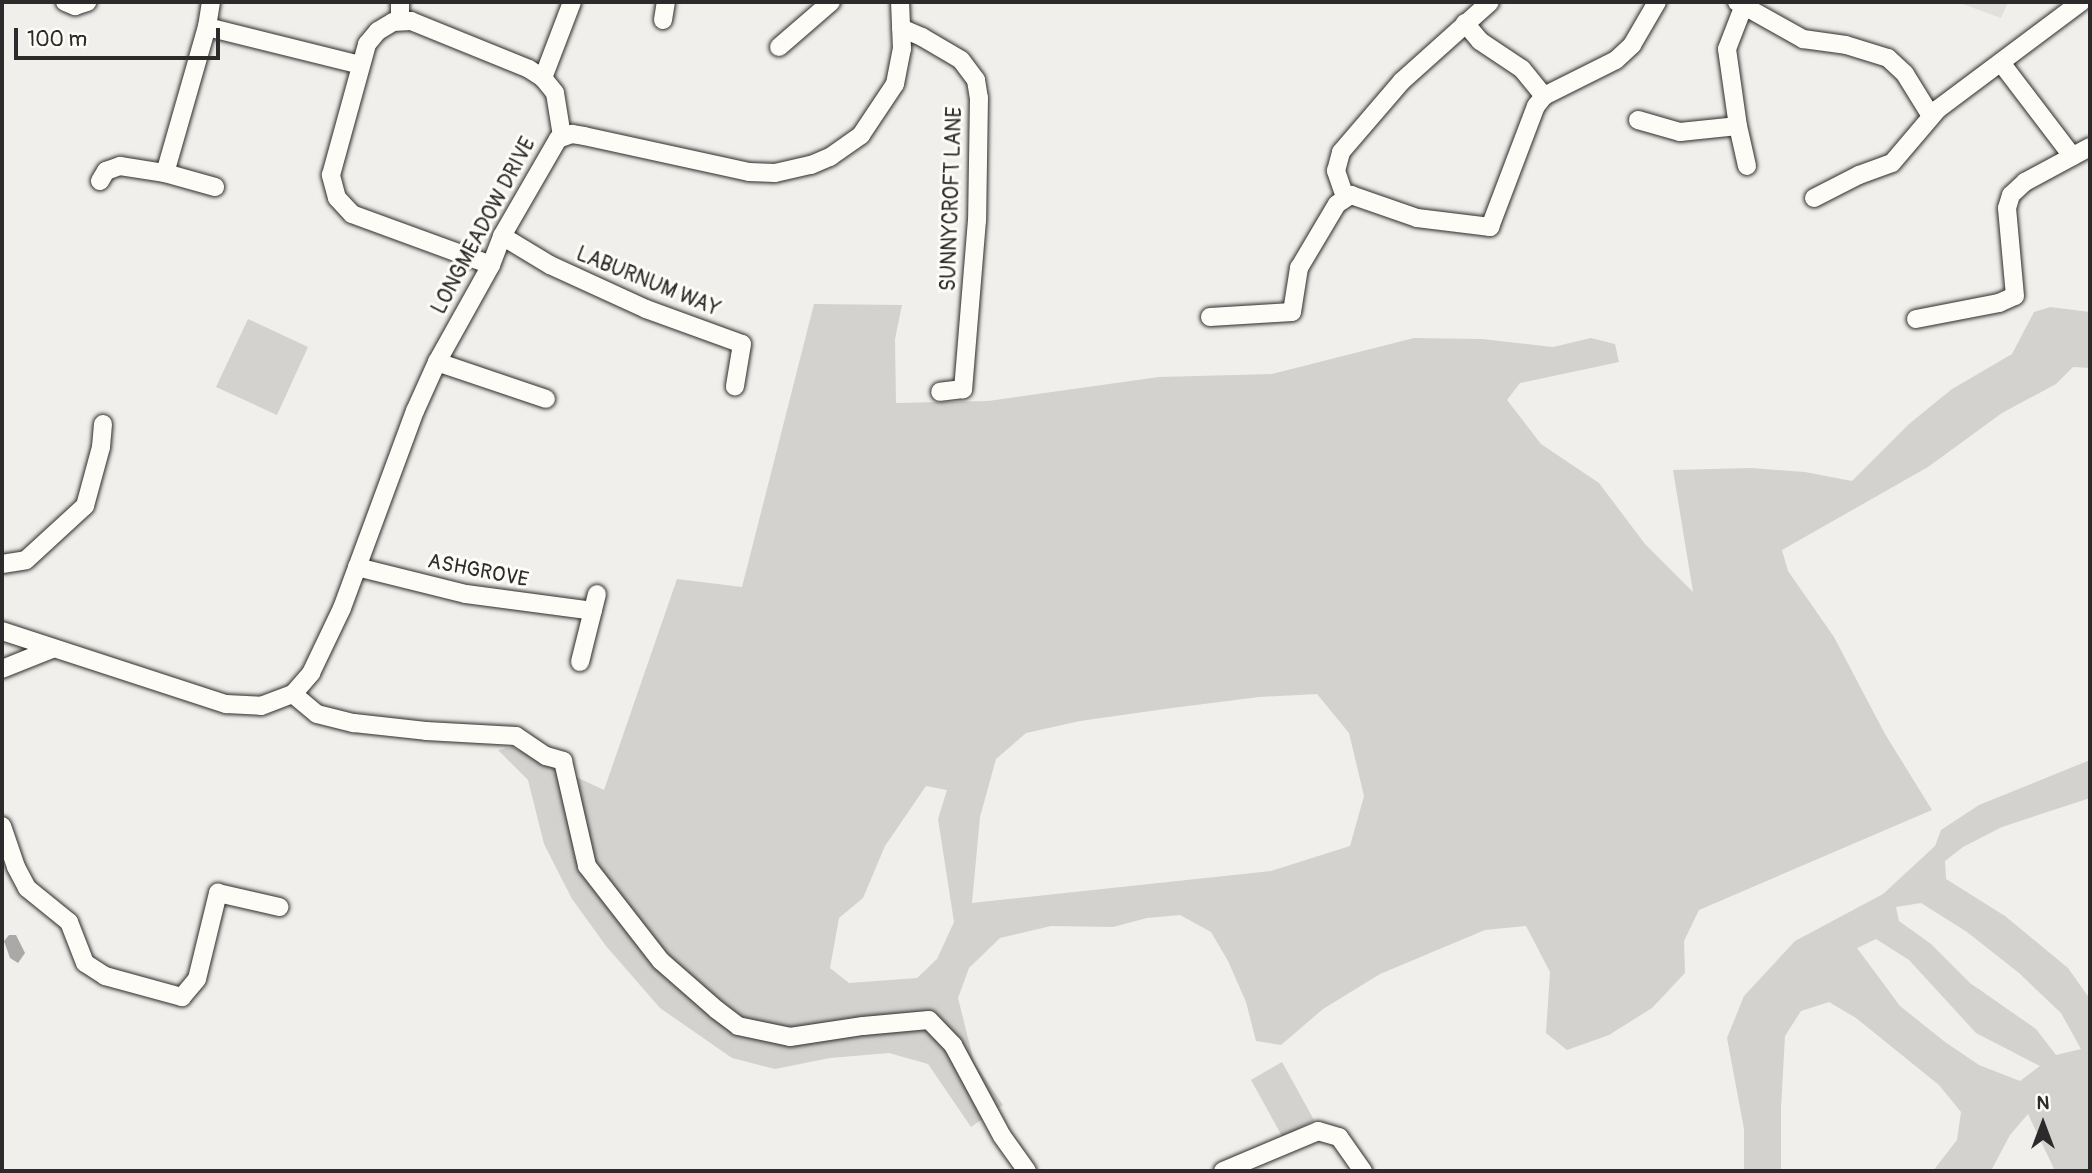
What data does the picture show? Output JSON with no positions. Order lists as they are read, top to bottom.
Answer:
{
  "streets": {
    "street": [
      "SUNNYCROFT LANE",
      "LONGMEADOW DRIVE",
      "LABURNUM WAY",
      "ASHGROVE"
    ]
  },
  "crossings": [
    ["SUNNYCROFT LANE", "LONGMEADOW DRIVE"],
    ["LONGMEADOW DRIVE", "LABURNUM WAY"],
    ["LONGMEADOW DRIVE", "ASHGROVE"]
  ],
  "scale_bar": "100 m",
  "north": "top"
}
